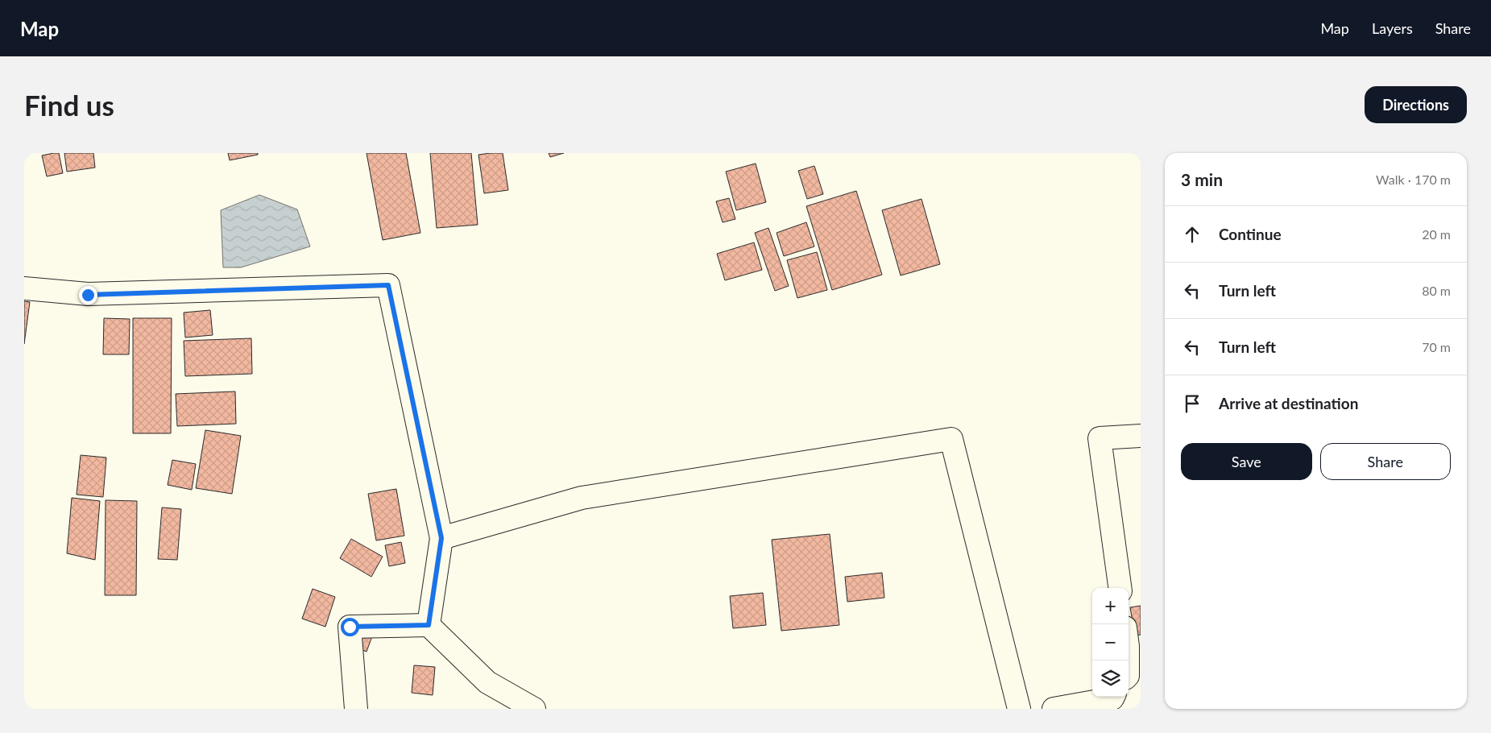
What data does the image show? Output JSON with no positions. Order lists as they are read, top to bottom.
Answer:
{
  "page": {
    "header": "Map",
    "nav": ["Map", "Layers", "Share"],
    "buttons": [
      "Directions",
      ["Save", "Share"]
    ],
    "title": "Find us",
    "heading": ["3 min", "Walk · 170 m"],
    "list": [
      ["Continue", "20 m"],
      ["Turn left", "80 m"],
      ["Turn left", "70 m"],
      "Arrive at destination"
    ],
    "map_buttons": ["+", "−"]
  }
}
